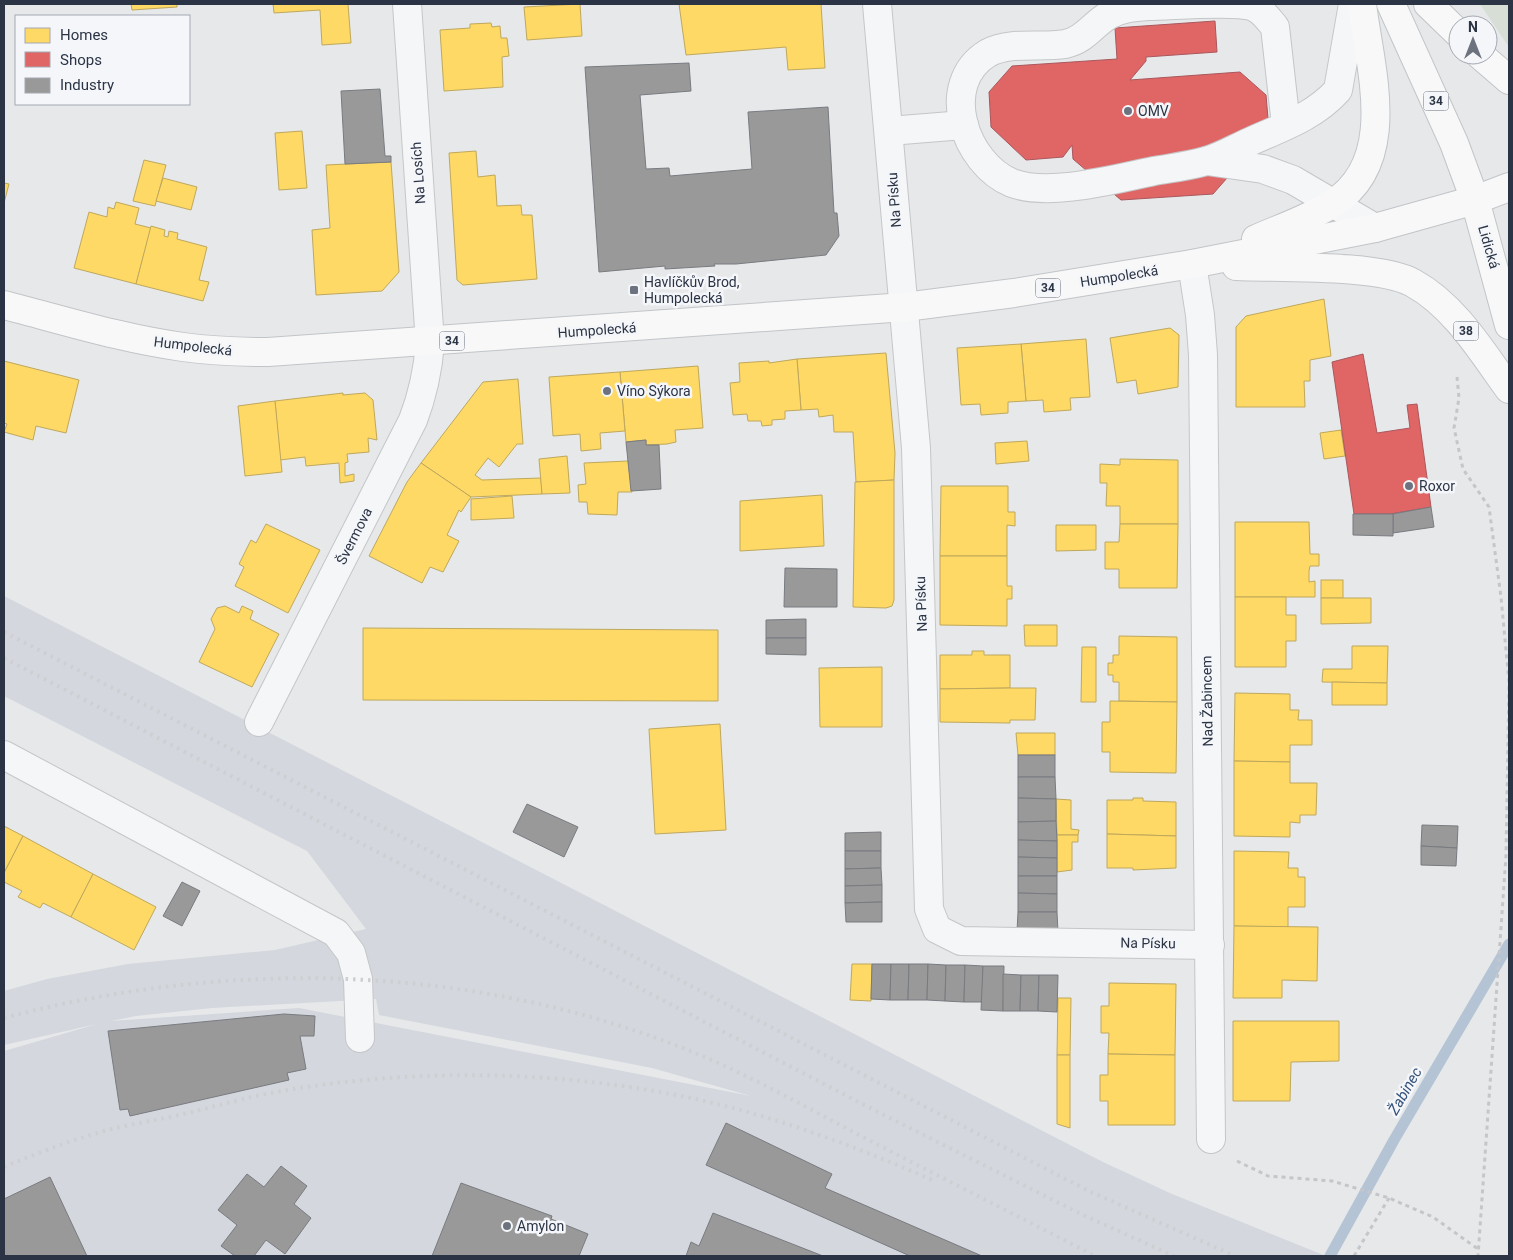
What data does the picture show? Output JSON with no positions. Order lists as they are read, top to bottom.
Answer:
{
  "streets": {
    "main road": [
      "34",
      "Lidická",
      "Humpolecká",
      "38"
    ],
    "street": [
      "Na Losích",
      "Na Písku",
      "Švermova",
      "Nad Žabincem"
    ]
  },
  "crossings": [
    ["34", "Lidická"],
    ["34", "Humpolecká"],
    ["Na Losích", "Humpolecká"],
    ["Na Losích", "Švermova"],
    ["Na Písku", "Humpolecká"],
    ["Na Písku", "Nad Žabincem"],
    ["Lidická", "Humpolecká"],
    ["Humpolecká", "Švermova"],
    ["Humpolecká", "Nad Žabincem"]
  ],
  "water": ["Žabinec"],
  "places": {
    "other": [
      "OMV",
      "Víno Sýkora",
      "Roxor",
      "Amylon"
    ],
    "transit": ["Havlíčkův Brod, Humpolecká"]
  },
  "legend": ["Homes", "Shops", "Industry"],
  "north": "top"
}
